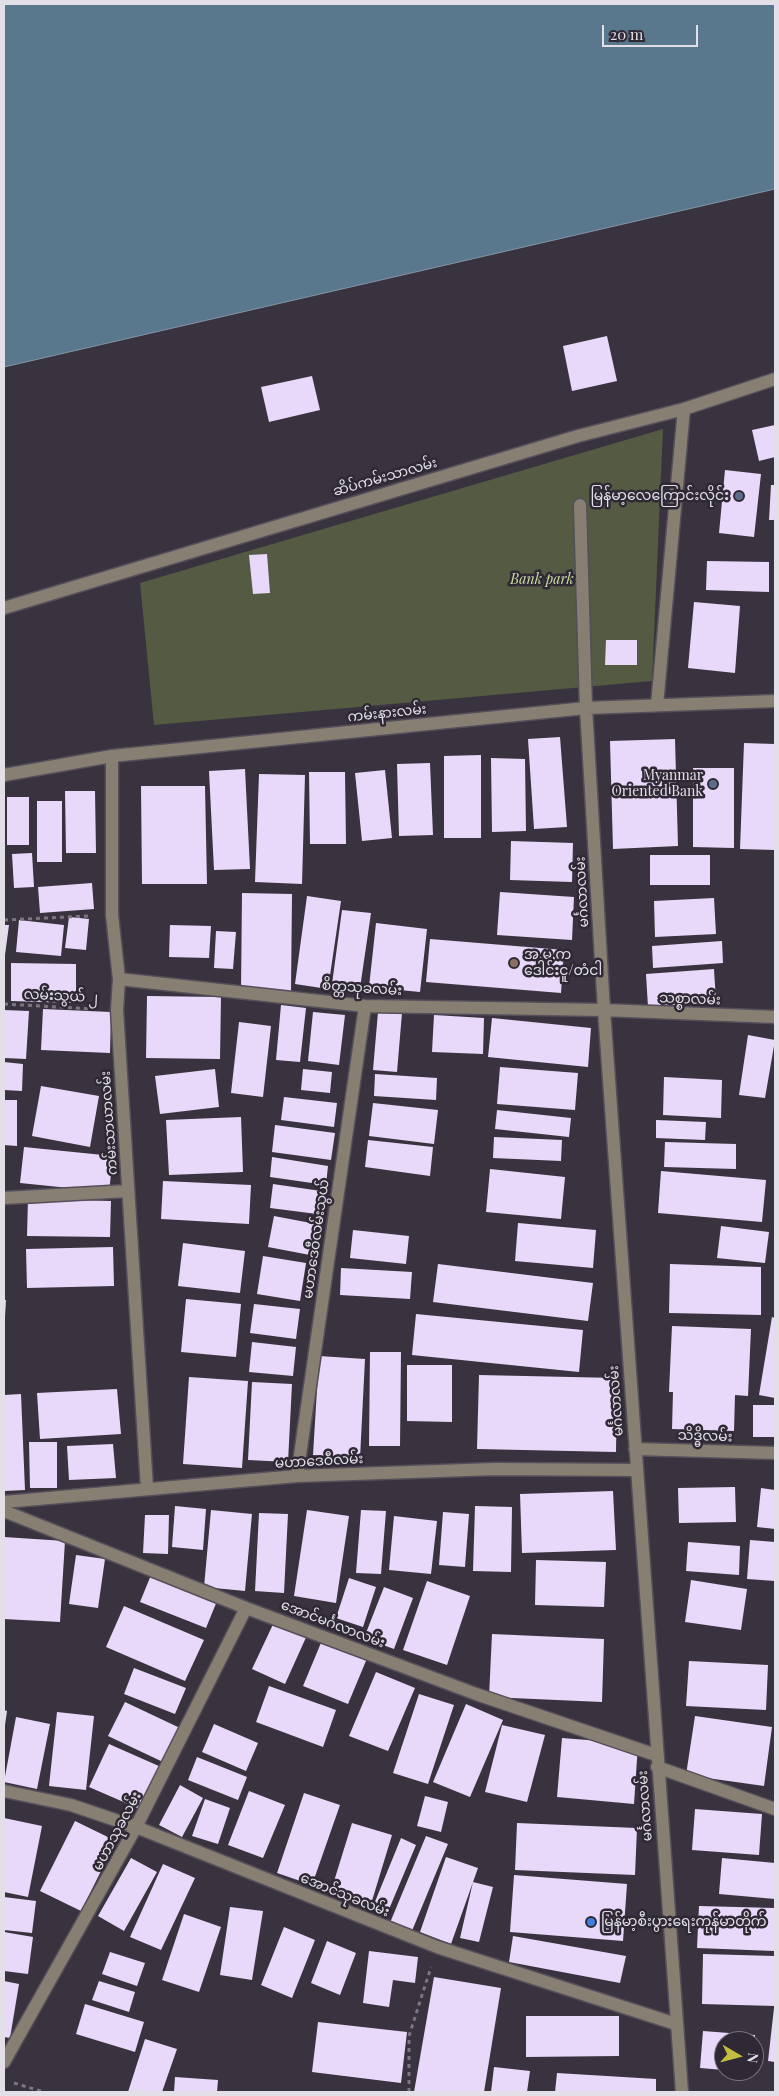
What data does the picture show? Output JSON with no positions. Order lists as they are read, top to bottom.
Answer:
{
  "streets": {
    "street": [
      "ဆိပ်ကမ်းသာလမ်း",
      "ကမ်းနားလမ်း",
      "မင်္ဂလာလမ်း",
      "စိတ္တသုခလမ်း",
      "သစ္စာလမ်း",
      "ကမ်းသာယာလမ်း",
      "မဟာဒေဝီလမ်းသွယ်",
      "သိဒ္ဓိလမ်း",
      "မဟာဒေဝီလမ်း",
      "အောင်မင်္ဂလာလမ်း",
      "မဟာသုခလမ်း",
      "အောင်သုခလမ်း"
    ],
    "path": ["လမ်းသွယ် ၂"]
  },
  "crossings": [
    ["ကမ်းနားလမ်း", "မင်္ဂလာလမ်း"],
    ["ကမ်းနားလမ်း", "ကမ်းသာယာလမ်း"],
    ["မင်္ဂလာလမ်း", "စိတ္တသုခလမ်း"],
    ["မင်္ဂလာလမ်း", "သစ္စာလမ်း"],
    ["မင်္ဂလာလမ်း", "သိဒ္ဓိလမ်း"],
    ["မင်္ဂလာလမ်း", "မဟာဒေဝီလမ်း"],
    ["မင်္ဂလာလမ်း", "အောင်မင်္ဂလာလမ်း"],
    ["မင်္ဂလာလမ်း", "အောင်သုခလမ်း"],
    ["စိတ္တသုခလမ်း", "သစ္စာလမ်း"],
    ["စိတ္တသုခလမ်း", "ကမ်းသာယာလမ်း"],
    ["စိတ္တသုခလမ်း", "မဟာဒေဝီလမ်းသွယ်"],
    ["လမ်းသွယ် ၂", "ကမ်းသာယာလမ်း"],
    ["ကမ်းသာယာလမ်း", "မဟာဒေဝီလမ်း"],
    ["မဟာဒေဝီလမ်းသွယ်", "မဟာဒေဝီလမ်း"],
    ["အောင်မင်္ဂလာလမ်း", "မဟာသုခလမ်း"],
    ["မဟာသုခလမ်း", "အောင်သုခလမ်း"]
  ],
  "parks": ["Bank park"],
  "places": [
    "မြန်မာ့လေကြောင်းလိုင်း",
    "Myanmar Oriented Bank",
    "အ.မ.က ဒေါင်းငူ/တံငါ",
    "မြန်မာ့စီးပွားရေးကုန်မာတိုက်"
  ],
  "scale_bar": "20 m",
  "north": "right"
}
